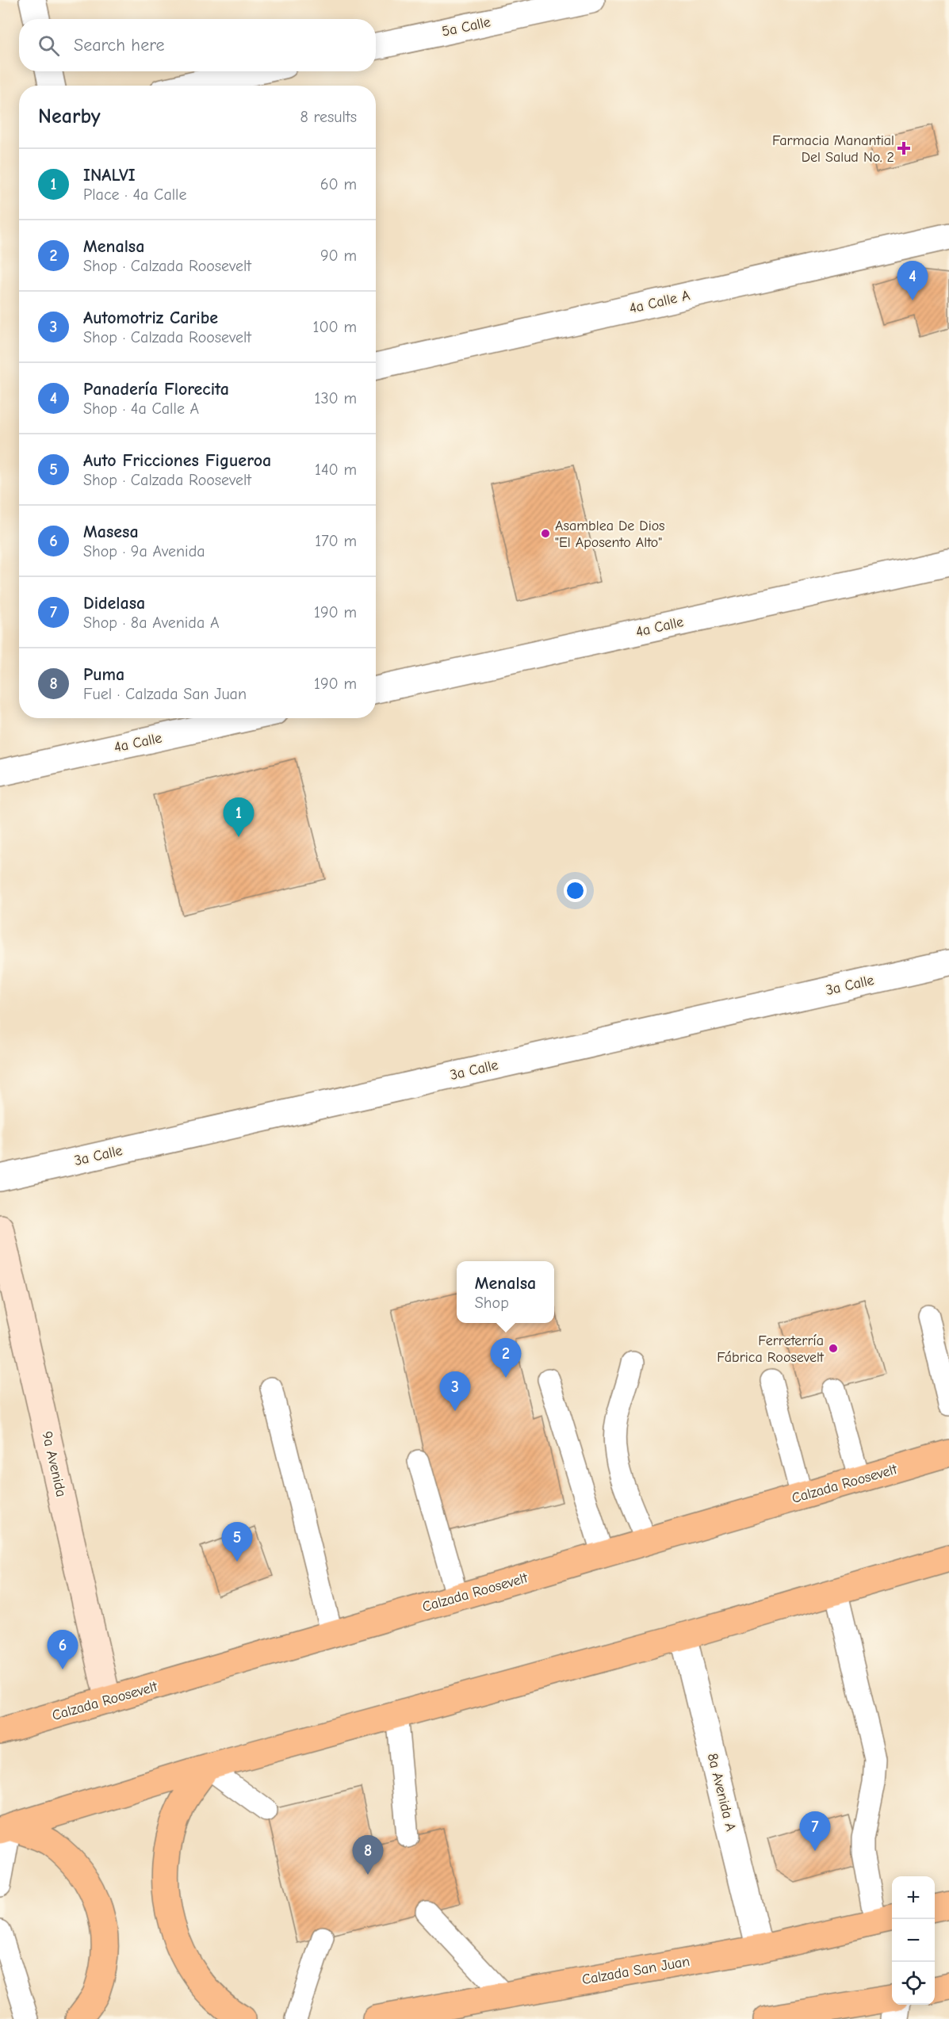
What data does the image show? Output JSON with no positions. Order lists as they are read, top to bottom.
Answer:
{
  "streets": {
    "main road": ["9a Avenida", "Calzada Roosevelt", "Calzada San Juan"],
    "street": [
      "5a Calle",
      "4a Calle A",
      "4a Calle",
      "3a Calle",
      "8a Avenida A"
    ]
  },
  "crossings": [
    ["9a Avenida", "Calzada Roosevelt"],
    ["8a Avenida A", "Calzada San Juan"]
  ],
  "places": {
    "health": ["Farmacia Manantial Del Salud No. 2"],
    "other": ["Asamblea De Dios \"El Aposento Alto\"", "Ferreterría Fábrica Roosevelt"]
  },
  "page": {
    "search": "Search here",
    "heading": ["Nearby", "8 results"],
    "list": [
      {
        "mark": "1",
        "name": "INALVI",
        "note": "Place · 4a Calle",
        "value": "60 m"
      },
      {
        "mark": "2",
        "name": "Menalsa",
        "note": "Shop · Calzada Roosevelt",
        "value": "90 m"
      },
      {
        "mark": "3",
        "name": "Automotriz Caribe",
        "note": "Shop · Calzada Roosevelt",
        "value": "100 m"
      },
      {
        "mark": "4",
        "name": "Panadería Florecita",
        "note": "Shop · 4a Calle A",
        "value": "130 m"
      },
      {
        "mark": "5",
        "name": "Auto Fricciones Figueroa",
        "note": "Shop · Calzada Roosevelt",
        "value": "140 m"
      },
      {
        "mark": "6",
        "name": "Masesa",
        "note": "Shop · 9a Avenida",
        "value": "170 m"
      },
      {
        "mark": "7",
        "name": "Didelasa",
        "note": "Shop · 8a Avenida A",
        "value": "190 m"
      },
      {
        "mark": "8",
        "name": "Puma",
        "note": "Fuel · Calzada San Juan",
        "value": "190 m"
      }
    ],
    "pins": [
      "4",
      "1",
      "2",
      "3",
      "5",
      "6",
      "7",
      "8"
    ],
    "popup": ["Menalsa", "Shop"],
    "map_buttons": ["+", "−"]
  }
}
